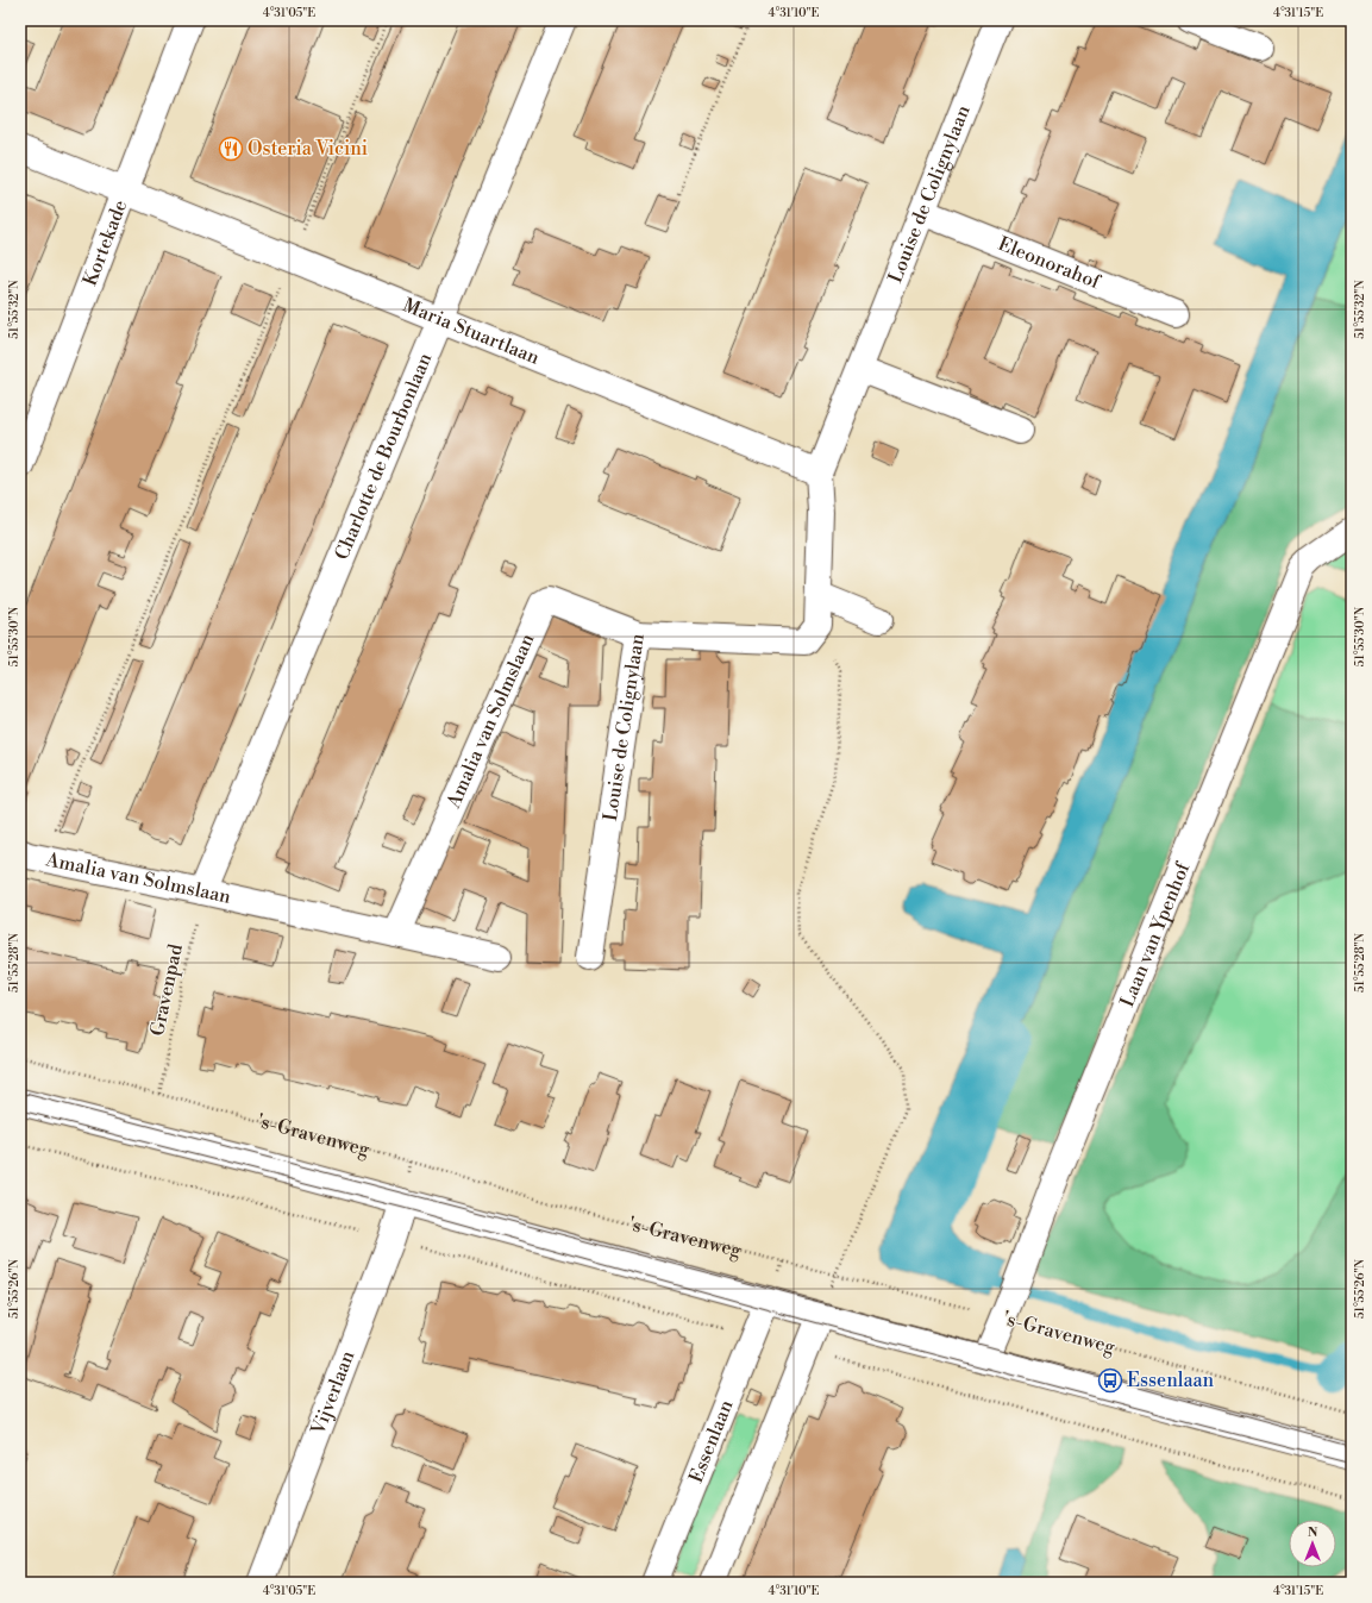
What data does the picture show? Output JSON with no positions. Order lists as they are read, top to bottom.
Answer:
{
  "streets": {
    "street": [
      "Louise de Colignylaan",
      "Kortekade",
      "Eleonorahof",
      "Maria Stuartlaan",
      "Charlotte de Bourbonlaan",
      "Amalia van Solmslaan",
      "Laan van Ypenhof",
      "'s-Gravenweg",
      "Vijverlaan",
      "Essenlaan"
    ],
    "path": ["Gravenpad"]
  },
  "crossings": [
    ["Louise de Colignylaan", "Eleonorahof"],
    ["Louise de Colignylaan", "Maria Stuartlaan"],
    ["Louise de Colignylaan", "Amalia van Solmslaan"],
    ["Kortekade", "Maria Stuartlaan"],
    ["Maria Stuartlaan", "Charlotte de Bourbonlaan"],
    ["Charlotte de Bourbonlaan", "Amalia van Solmslaan"],
    ["Charlotte de Bourbonlaan", "Gravenpad"],
    ["Amalia van Solmslaan", "Gravenpad"],
    ["Laan van Ypenhof", "'s-Gravenweg"],
    ["Gravenpad", "'s-Gravenweg"],
    ["'s-Gravenweg", "Vijverlaan"],
    ["'s-Gravenweg", "Essenlaan"]
  ],
  "places": {
    "restaurant": ["Osteria Vicini"],
    "bus stop": ["Essenlaan"]
  },
  "north": "top",
  "coordinates": [
    "4°31'05\"E",
    "4°31'10\"E",
    "4°31'15\"E",
    "51°55'32\"N",
    "51°55'30\"N",
    "51°55'28\"N",
    "51°55'26\"N"
  ]
}
